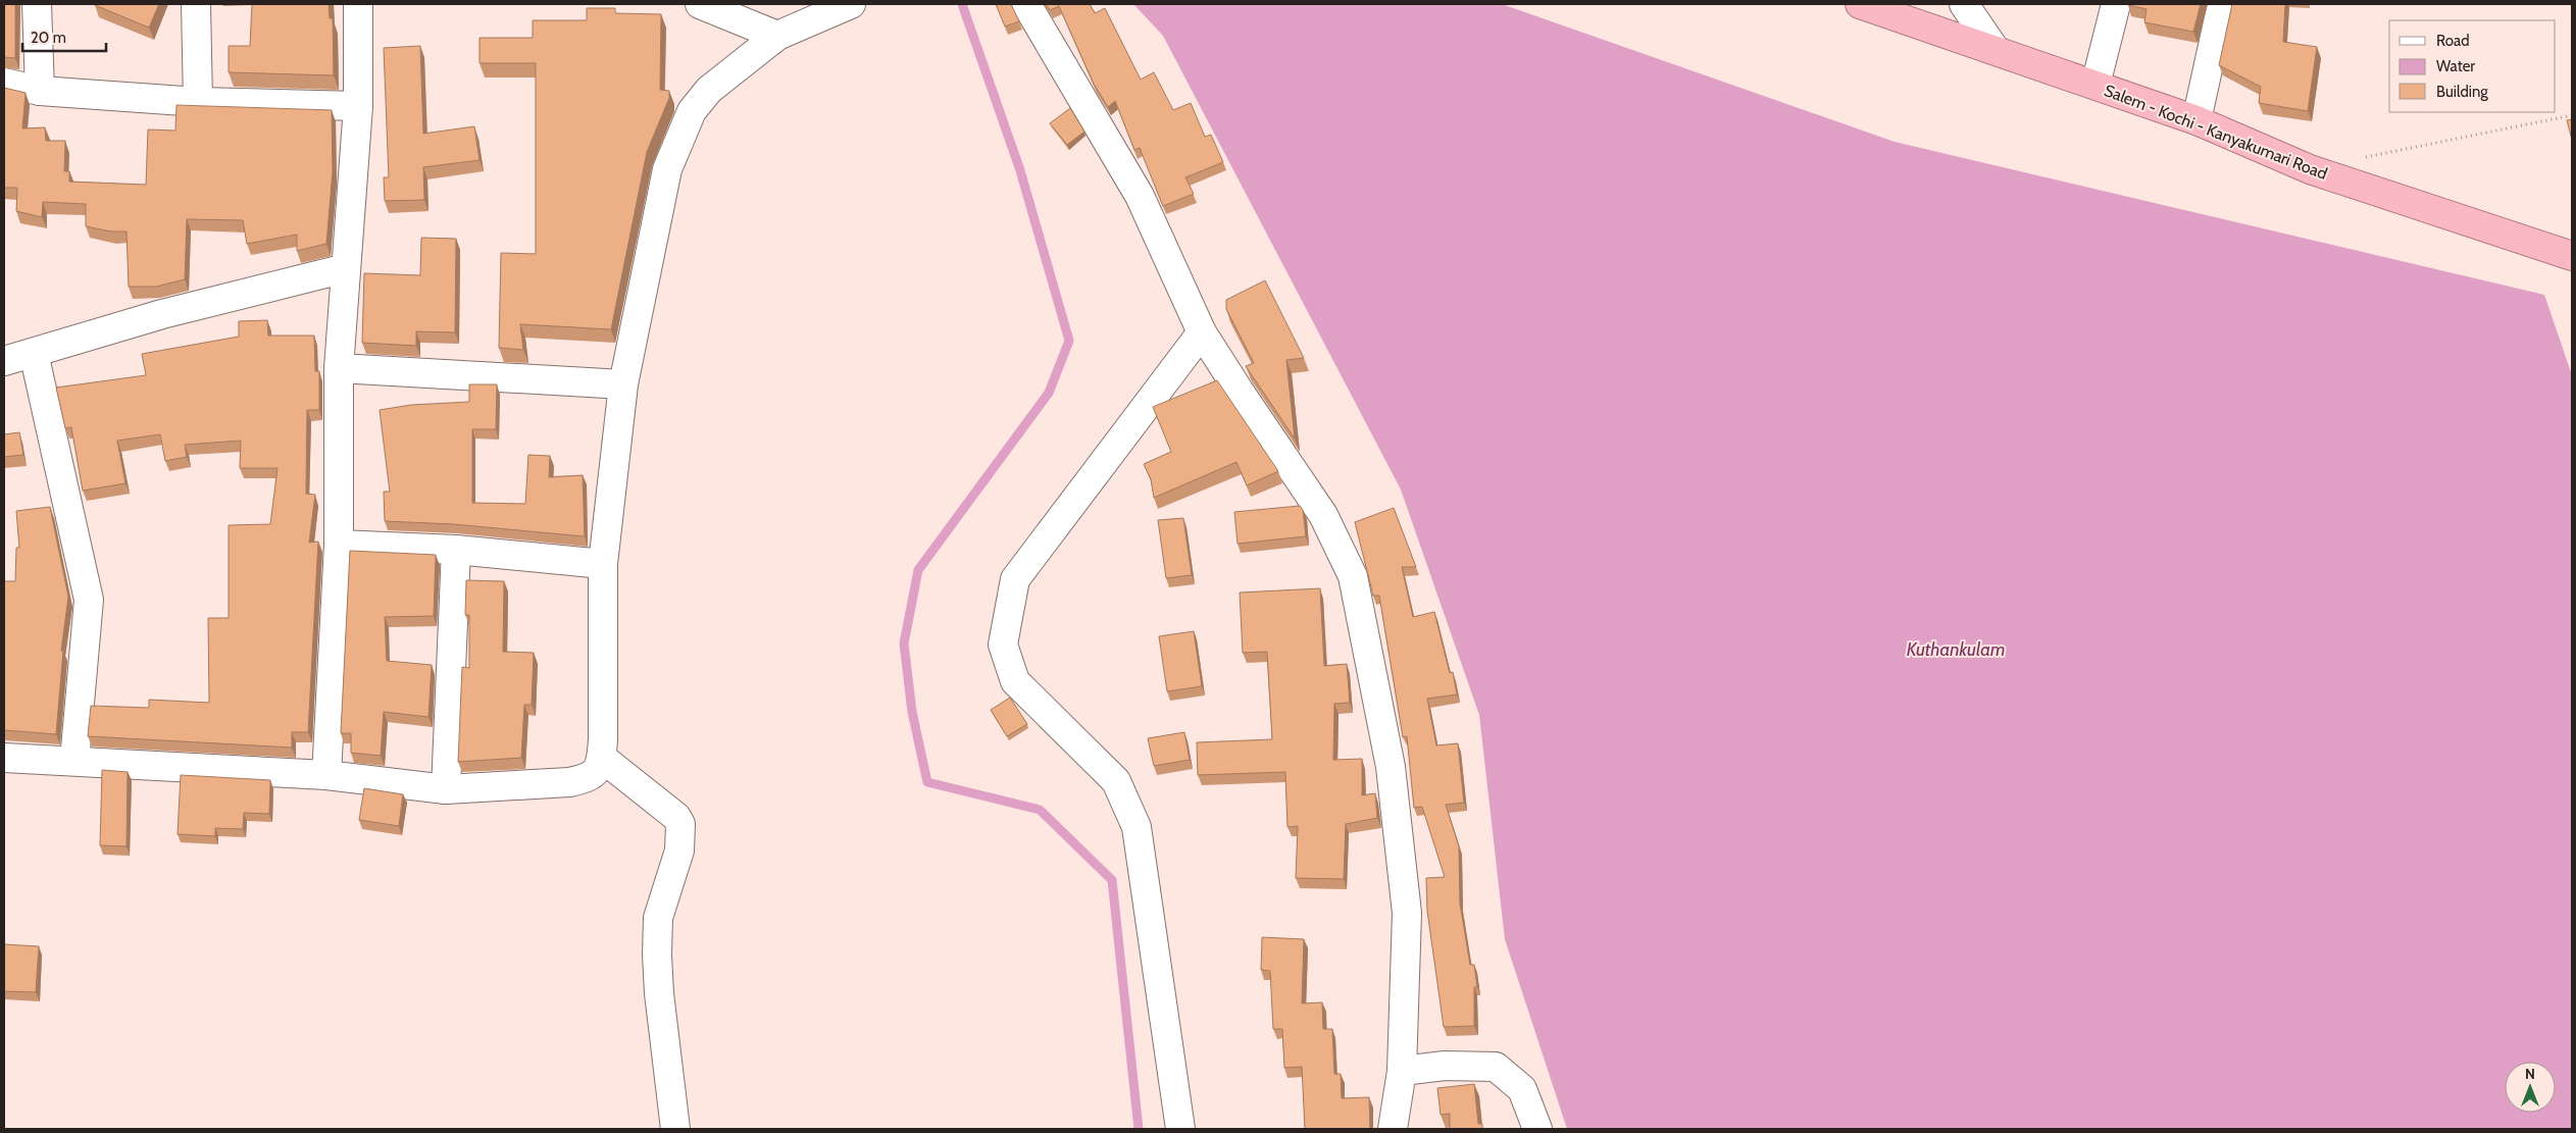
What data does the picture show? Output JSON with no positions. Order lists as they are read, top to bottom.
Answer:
{
  "streets": {
    "highway": ["Salem - Kochi - Kanyakumari Road"]
  },
  "water": ["Kuthankulam"],
  "legend": ["Road", "Water", "Building"],
  "scale_bar": "20 m",
  "north": "top"
}
